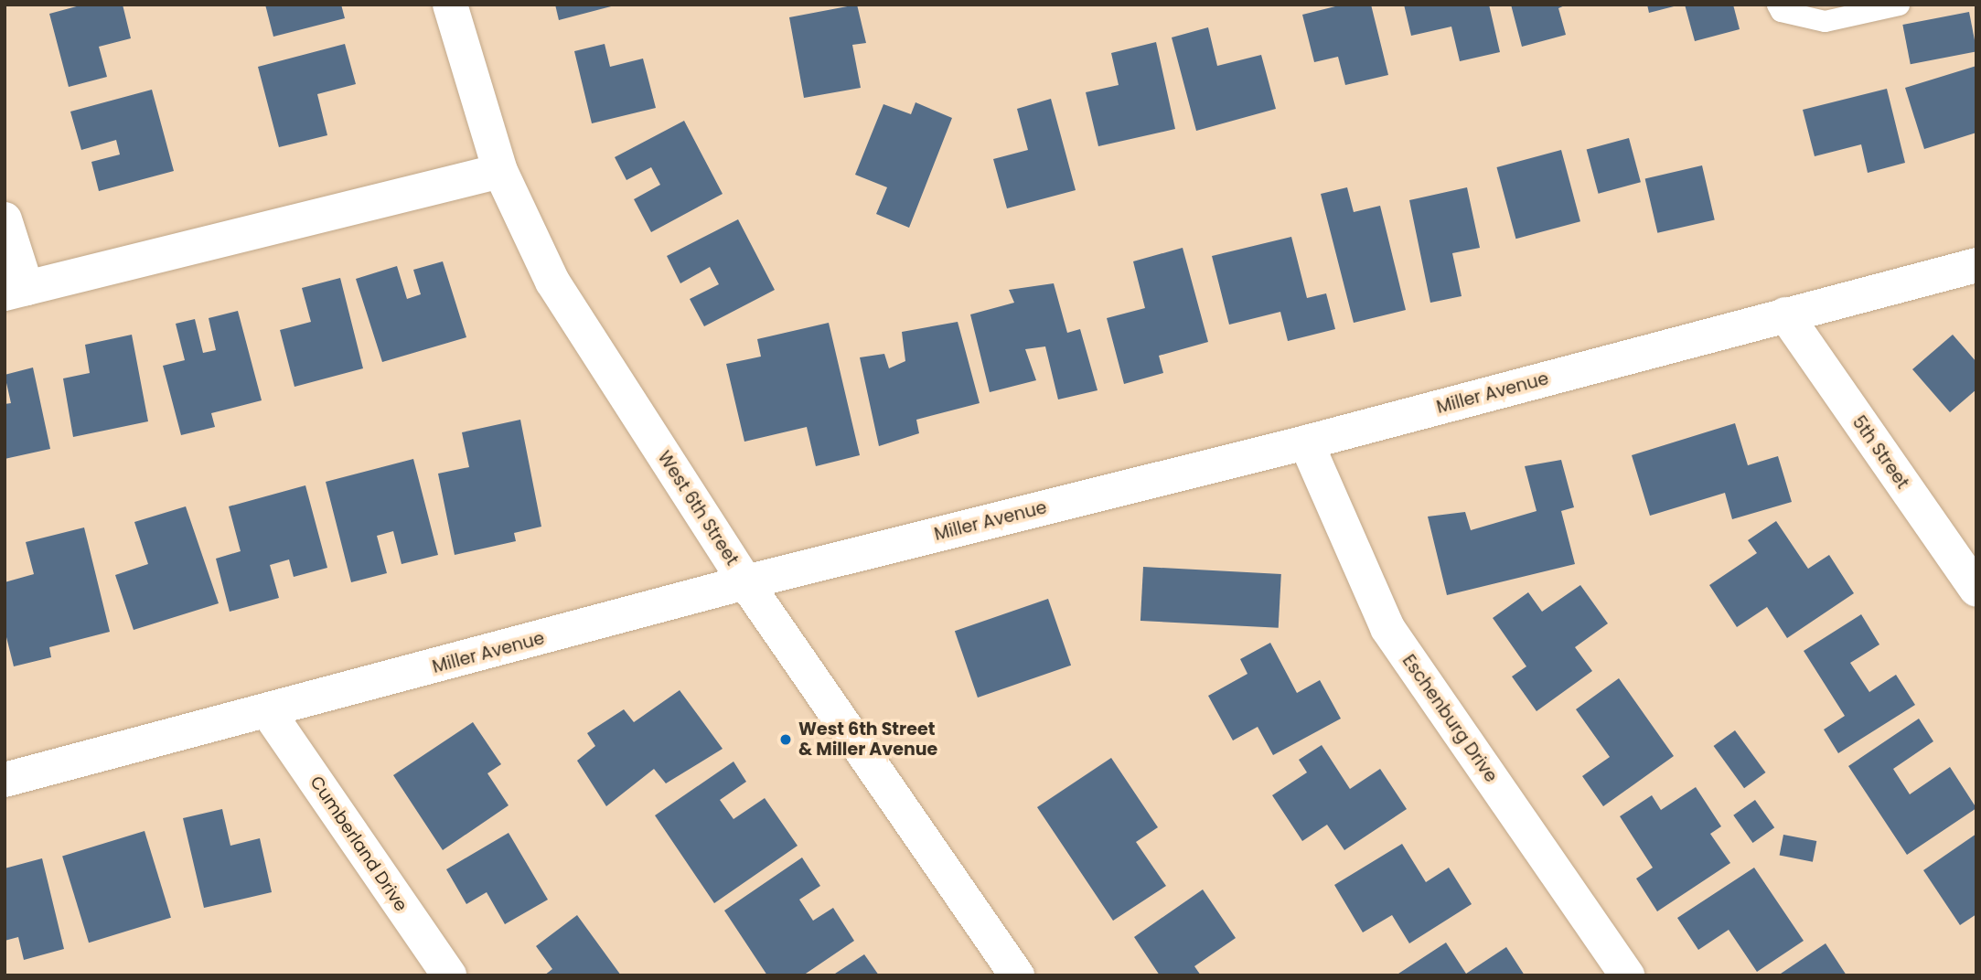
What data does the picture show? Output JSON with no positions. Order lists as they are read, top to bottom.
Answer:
{
  "streets": {
    "street": [
      "Miller Avenue",
      "5th Street",
      "West 6th Street",
      "Eschenburg Drive",
      "Cumberland Drive"
    ]
  },
  "crossings": [
    ["Miller Avenue", "5th Street"],
    ["Miller Avenue", "West 6th Street"],
    ["Miller Avenue", "Eschenburg Drive"],
    ["Miller Avenue", "Cumberland Drive"]
  ],
  "places": ["West 6th Street & Miller Avenue"]
}
